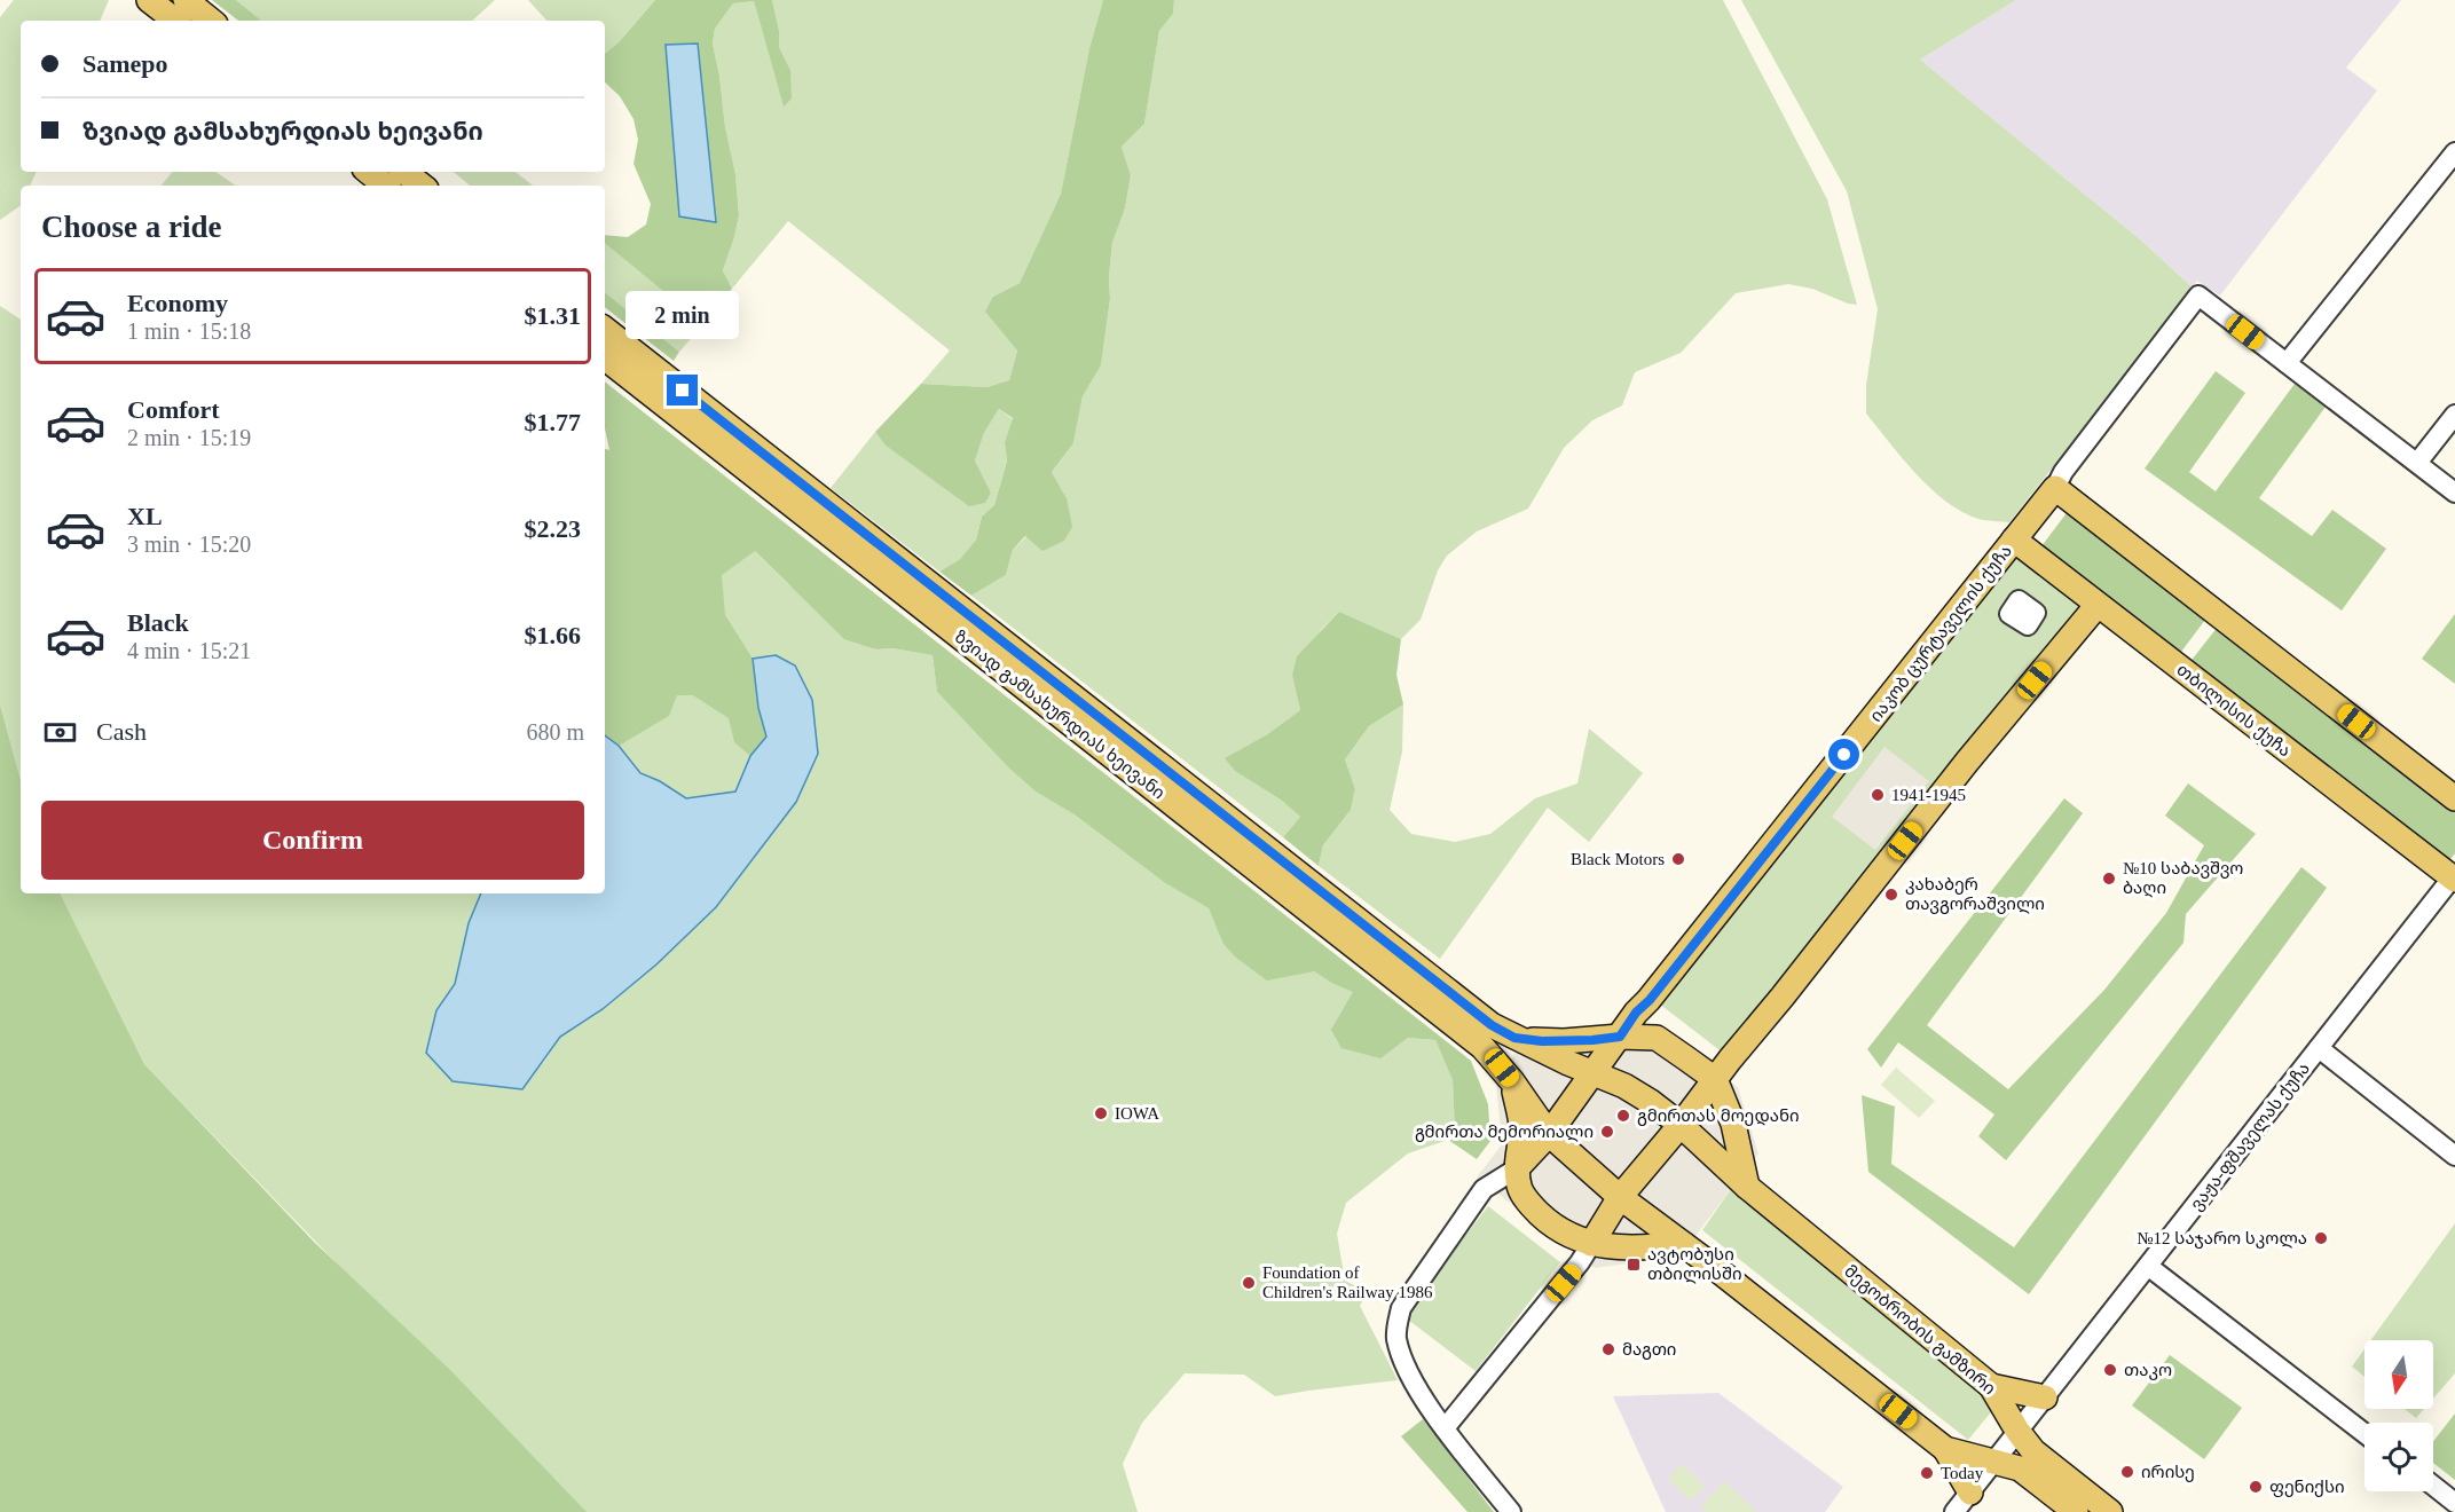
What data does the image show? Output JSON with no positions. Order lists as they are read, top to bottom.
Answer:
{
  "streets": {
    "main road": [
      "იაკობ ცურტაველის ქუჩა",
      "თბილისის ქუჩა",
      "ზვიად გამსახურდიას ხეივანი",
      "მეგობრობის გამზირი"
    ],
    "street": ["ვაჟა-ფშაველას ქუჩა"]
  },
  "crossings": [
    ["იაკობ ცურტაველის ქუჩა", "თბილისის ქუჩა"],
    ["თბილისის ქუჩა", "ვაჟა-ფშაველას ქუჩა"],
    ["ვაჟა-ფშაველას ქუჩა", "მეგობრობის გამზირი"]
  ],
  "places": {
    "other": [
      "1941-1945",
      "Black Motors",
      "№10 საბავშვო ბაღი",
      "კახაბერ თავგორაშვილი",
      "IOWA",
      "გმირთას მოედანი",
      "გმირთა მემორიალი",
      "№12 საჯარო სკოლა",
      "Foundation of Children's Railway 1986",
      "მაგთი",
      "თაკო",
      "ირისე",
      "Today",
      "ფენიქსი"
    ],
    "transit": ["ავტობუსი თბილისში"]
  },
  "north": "bottom",
  "page": {
    "banner": ["Samepo", "ზვიად გამსახურდიას ხეივანი"],
    "heading": "Choose a ride",
    "list": [
      {
        "name": "Economy",
        "note": "1 min · 15:18",
        "value": "$1.31"
      },
      {
        "name": "Comfort",
        "note": "2 min · 15:19",
        "value": "$1.77"
      },
      {
        "name": "XL",
        "note": "3 min · 15:20",
        "value": "$2.23"
      },
      {
        "name": "Black",
        "note": "4 min · 15:21",
        "value": "$1.66"
      }
    ],
    "bubble": "2 min",
    "pay": ["Cash", "680 m"],
    "buttons": "Confirm"
  }
}
